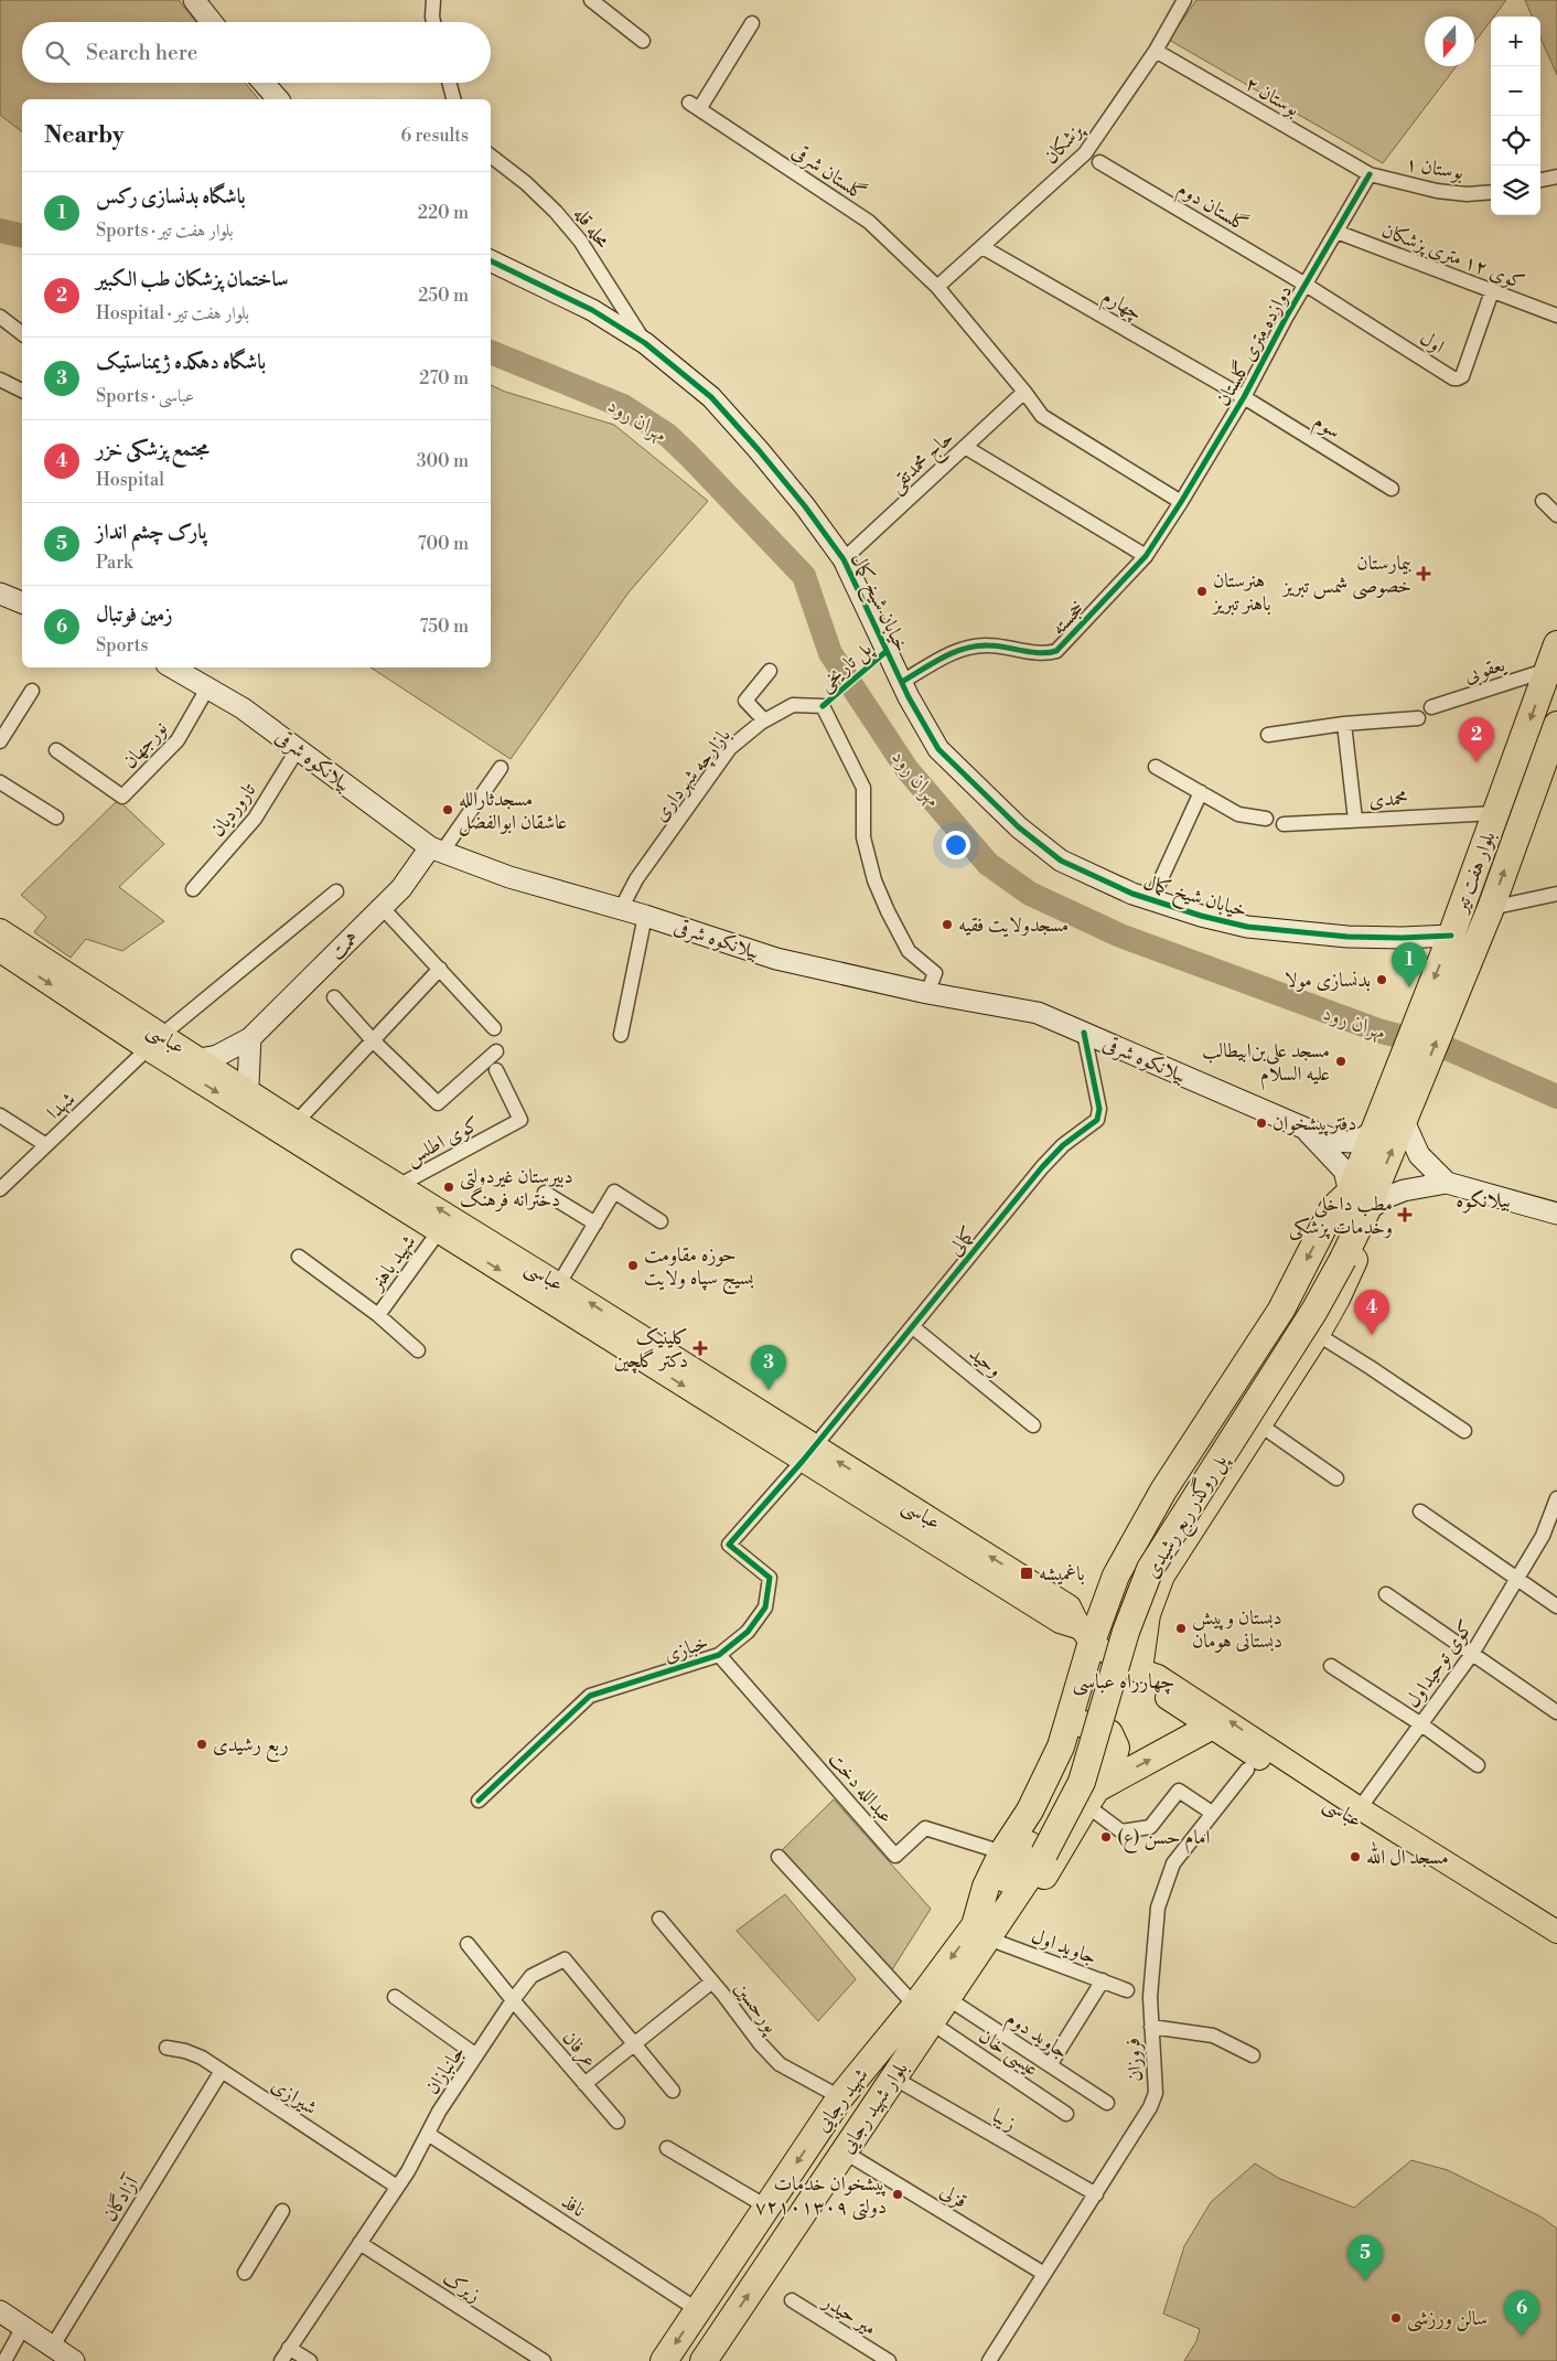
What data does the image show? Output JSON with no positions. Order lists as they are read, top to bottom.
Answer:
{
  "streets": {
    "highway": [
      "بلوار هفت تیر",
      "پل روگذر ربع رشیدی",
      "شهید رجایی",
      "بلوار شهید رجایی"
    ],
    "main road": ["عباسى"],
    "street": [
      "بوستان ۲",
      "پزشکان",
      "بوستان ۱",
      "گلستان شرقی",
      "گلستان دوم",
      "محله قله",
      "کوی ۱۲ متری پزشکان",
      "چهارم",
      "اول",
      "دوازده متری گلستان",
      "سوم",
      "حاج محمدتقی",
      "خیابان شیخ کمال",
      "خجسته",
      "یعقوبی",
      "نورجهان",
      "بیلانکوه شرقی",
      "بازارچه شهرداری",
      "محمدی",
      "تاروردیان",
      "همت",
      "شهدا",
      "کوی اطلس",
      "کمالی",
      "شهید باهنر",
      "وحید",
      "خبازی",
      "کوی توحیداول",
      "عبدالله دخت",
      "جاوید اول",
      "پورحسین",
      "جاوید دوم",
      "عرفان",
      "عیسی خان",
      "فروزان",
      "جانبازان",
      "شیرازی",
      "زیبا",
      "قزلی",
      "آزادگان",
      "نافذ",
      "زیرک",
      "میر حیدر"
    ],
    "cycle path": ["پل تاریخی"]
  },
  "crossings": [
    ["بوستان ۲", "پزشکان"],
    ["بوستان ۲", "بوستان ۱"],
    ["بوستان ۲", "دوازده متری گلستان"],
    ["پزشکان", "گلستان شرقی"],
    ["پزشکان", "چهارم"],
    ["بوستان ۱", "دوازده متری گلستان"],
    ["گلستان شرقی", "دوازده متری گلستان"],
    ["گلستان شرقی", "حاج محمدتقی"],
    ["گلستان شرقی", "خجسته"],
    ["گلستان دوم", "اول"],
    ["گلستان دوم", "دوازده متری گلستان"],
    ["محله قله", "خیابان شیخ کمال"],
    ["کوی ۱۲ متری پزشکان", "اول"],
    ["کوی ۱۲ متری پزشکان", "دوازده متری گلستان"],
    ["چهارم", "دوازده متری گلستان"],
    ["چهارم", "سوم"],
    ["اول", "دوازده متری گلستان"],
    ["دوازده متری گلستان", "سوم"],
    ["دوازده متری گلستان", "خجسته"],
    ["حاج محمدتقی", "خیابان شیخ کمال"],
    ["خیابان شیخ کمال", "خجسته"],
    ["خیابان شیخ کمال", "بلوار هفت تیر"],
    ["یعقوبی", "بلوار هفت تیر"],
    ["نورجهان", "بیلانکوه شرقی"],
    ["بیلانکوه شرقی", "بازارچه شهرداری"],
    ["بیلانکوه شرقی", "تاروردیان"],
    ["بیلانکوه شرقی", "بلوار هفت تیر"],
    ["بیلانکوه شرقی", "همت"],
    ["بیلانکوه شرقی", "کمالی"],
    ["محمدی", "بلوار هفت تیر"],
    ["بلوار هفت تیر", "پل روگذر ربع رشیدی"],
    ["همت", "عباسى"],
    ["عباسى", "شهدا"],
    ["عباسى", "کوی اطلس"],
    ["عباسى", "کمالی"],
    ["عباسى", "شهید باهنر"],
    ["عباسى", "خبازی"],
    ["عباسى", "کوی توحیداول"],
    ["کمالی", "وحید"],
    ["کمالی", "خبازی"],
    ["پل روگذر ربع رشیدی", "بلوار شهید رجایی"],
    ["خبازی", "عبدالله دخت"],
    ["جاوید اول", "شهید رجایی"],
    ["جاوید اول", "بلوار شهید رجایی"],
    ["پورحسین", "شهید رجایی"],
    ["جاوید دوم", "بلوار شهید رجایی"],
    ["عرفان", "جانبازان"],
    ["عیسی خان", "شهید رجایی"],
    ["عیسی خان", "بلوار شهید رجایی"],
    ["فروزان", "زیبا"],
    ["فروزان", "قزلی"],
    ["جانبازان", "شیرازی"],
    ["جانبازان", "نافذ"],
    ["جانبازان", "زیرک"],
    ["شیرازی", "آزادگان"],
    ["شهید رجایی", "بلوار شهید رجایی"],
    ["شهید رجایی", "نافذ"],
    ["بلوار شهید رجایی", "زیبا"],
    ["بلوار شهید رجایی", "قزلی"]
  ],
  "one_way": ["شهید رجایی", "بلوار شهید رجایی"],
  "districts": ["بیلانکوه", "چهارراه عباسی"],
  "water": ["مهران رود"],
  "places": {
    "health": ["بیمارستان خصوصی شمس تبریز", "مطب داخلی وخدمات پزشکی", "کلینیک دکتر گلچین"],
    "other": [
      "هنرستان باهنر تبریز",
      "مسجدثارالله عاشقان ابوالفضل",
      "مسجدولایت فقیه",
      "بدنسازی مولا",
      "مسجد علی‌بن‌ابیطالب علیه السلام",
      "دفترپیشخوان",
      "دبیرستان غیردولتی دخترانه فرهنگ",
      "حوزه مقاومت بسیج سپاه ولایت",
      "دبستان وپیش دبستانی هومان",
      "ربع رشیدی",
      "امام حسن (ع)",
      "مسجد ال الله",
      "پیشخوان خدمات دولتی ۷۲۱۰۱۳۰۹",
      "سالن ورزشی"
    ],
    "transit": ["باغمیشه"]
  },
  "north": "bottom",
  "page": {
    "map_buttons": ["+", "−"],
    "search": "Search here",
    "heading": ["Nearby", "6 results"],
    "list": [
      {
        "mark": "1",
        "name": "باشگاه بدنسازی رکس",
        "note": "Sports · بلوار هفت تیر",
        "value": "220 m"
      },
      {
        "mark": "2",
        "name": "ساختمان پزشکان طب الکبیر",
        "note": "Hospital · بلوار هفت تیر",
        "value": "250 m"
      },
      {
        "mark": "3",
        "name": "باشگاه دهکده ژیمناستیک",
        "note": "Sports · عباسى",
        "value": "270 m"
      },
      {
        "mark": "4",
        "name": "مجتمع پزشکی خزر",
        "note": "Hospital",
        "value": "300 m"
      },
      {
        "mark": "5",
        "name": "پارک چشم انداز",
        "note": "Park",
        "value": "700 m"
      },
      {
        "mark": "6",
        "name": "زمین فوتبال",
        "note": "Sports",
        "value": "750 m"
      }
    ],
    "pins": [
      "2",
      "1",
      "4",
      "3",
      "5",
      "6"
    ]
  }
}
